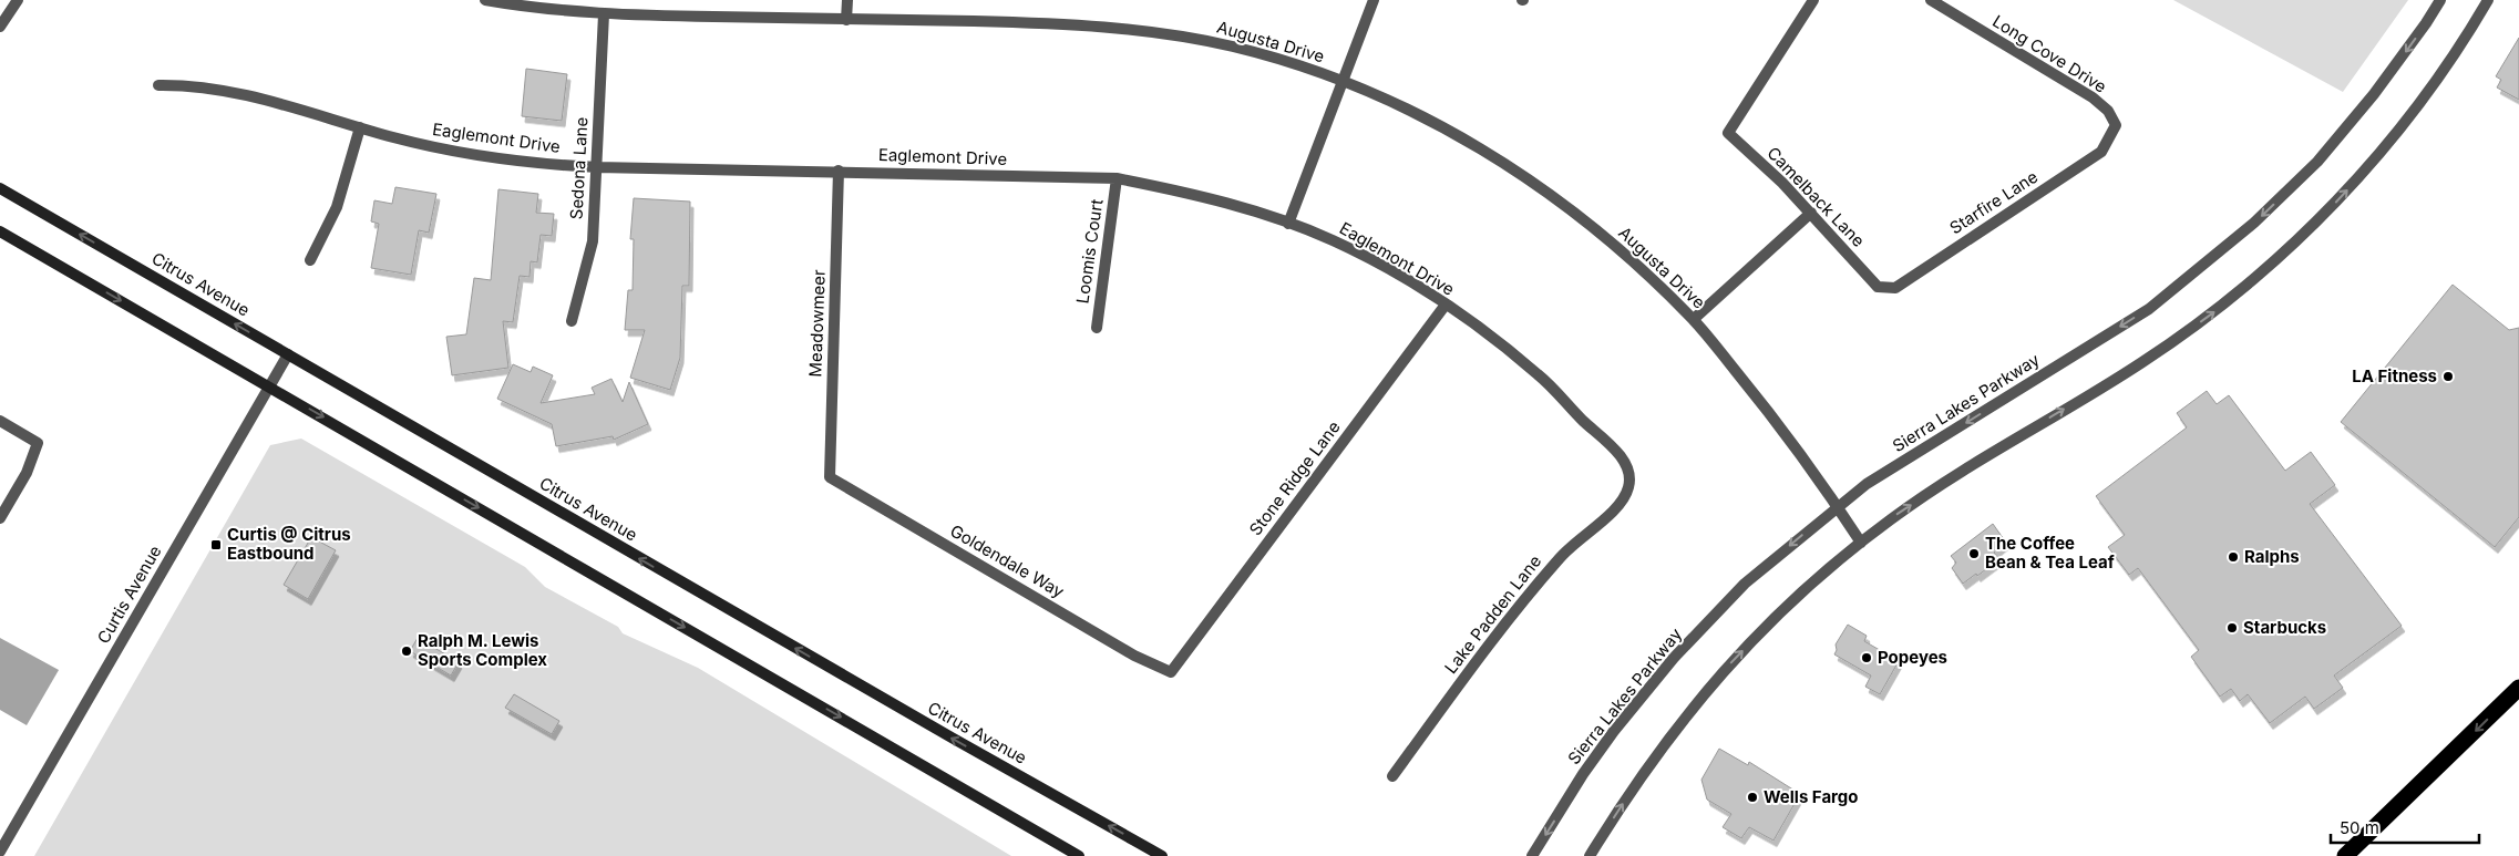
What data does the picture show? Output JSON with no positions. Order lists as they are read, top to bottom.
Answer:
{
  "streets": {
    "main road": ["Citrus Avenue"],
    "street": [
      "Augusta Drive",
      "Long Cove Drive",
      "Eaglemont Drive",
      "Sedona Lane",
      "Camelback Lane",
      "Starfire Lane",
      "Loomis Court",
      "Meadowmeer",
      "Sierra Lakes Parkway",
      "Stone Ridge Lane",
      "Goldendale Way",
      "Curtis Avenue",
      "Lake Padden Lane"
    ]
  },
  "crossings": [
    ["Augusta Drive", "Sedona Lane"],
    ["Augusta Drive", "Sierra Lakes Parkway"],
    ["Long Cove Drive", "Starfire Lane"],
    ["Eaglemont Drive", "Sedona Lane"],
    ["Eaglemont Drive", "Loomis Court"],
    ["Eaglemont Drive", "Meadowmeer"],
    ["Eaglemont Drive", "Stone Ridge Lane"],
    ["Eaglemont Drive", "Lake Padden Lane"],
    ["Camelback Lane", "Starfire Lane"],
    ["Citrus Avenue", "Curtis Avenue"],
    ["Meadowmeer", "Goldendale Way"],
    ["Stone Ridge Lane", "Goldendale Way"]
  ],
  "places": {
    "other": [
      "LA Fitness",
      "The Coffee Bean & Tea Leaf",
      "Ralphs",
      "Starbucks",
      "Ralph M. Lewis Sports Complex",
      "Popeyes",
      "Wells Fargo"
    ],
    "transit": ["Curtis @ Citrus Eastbound"]
  },
  "scale_bar": "50 m"
}
